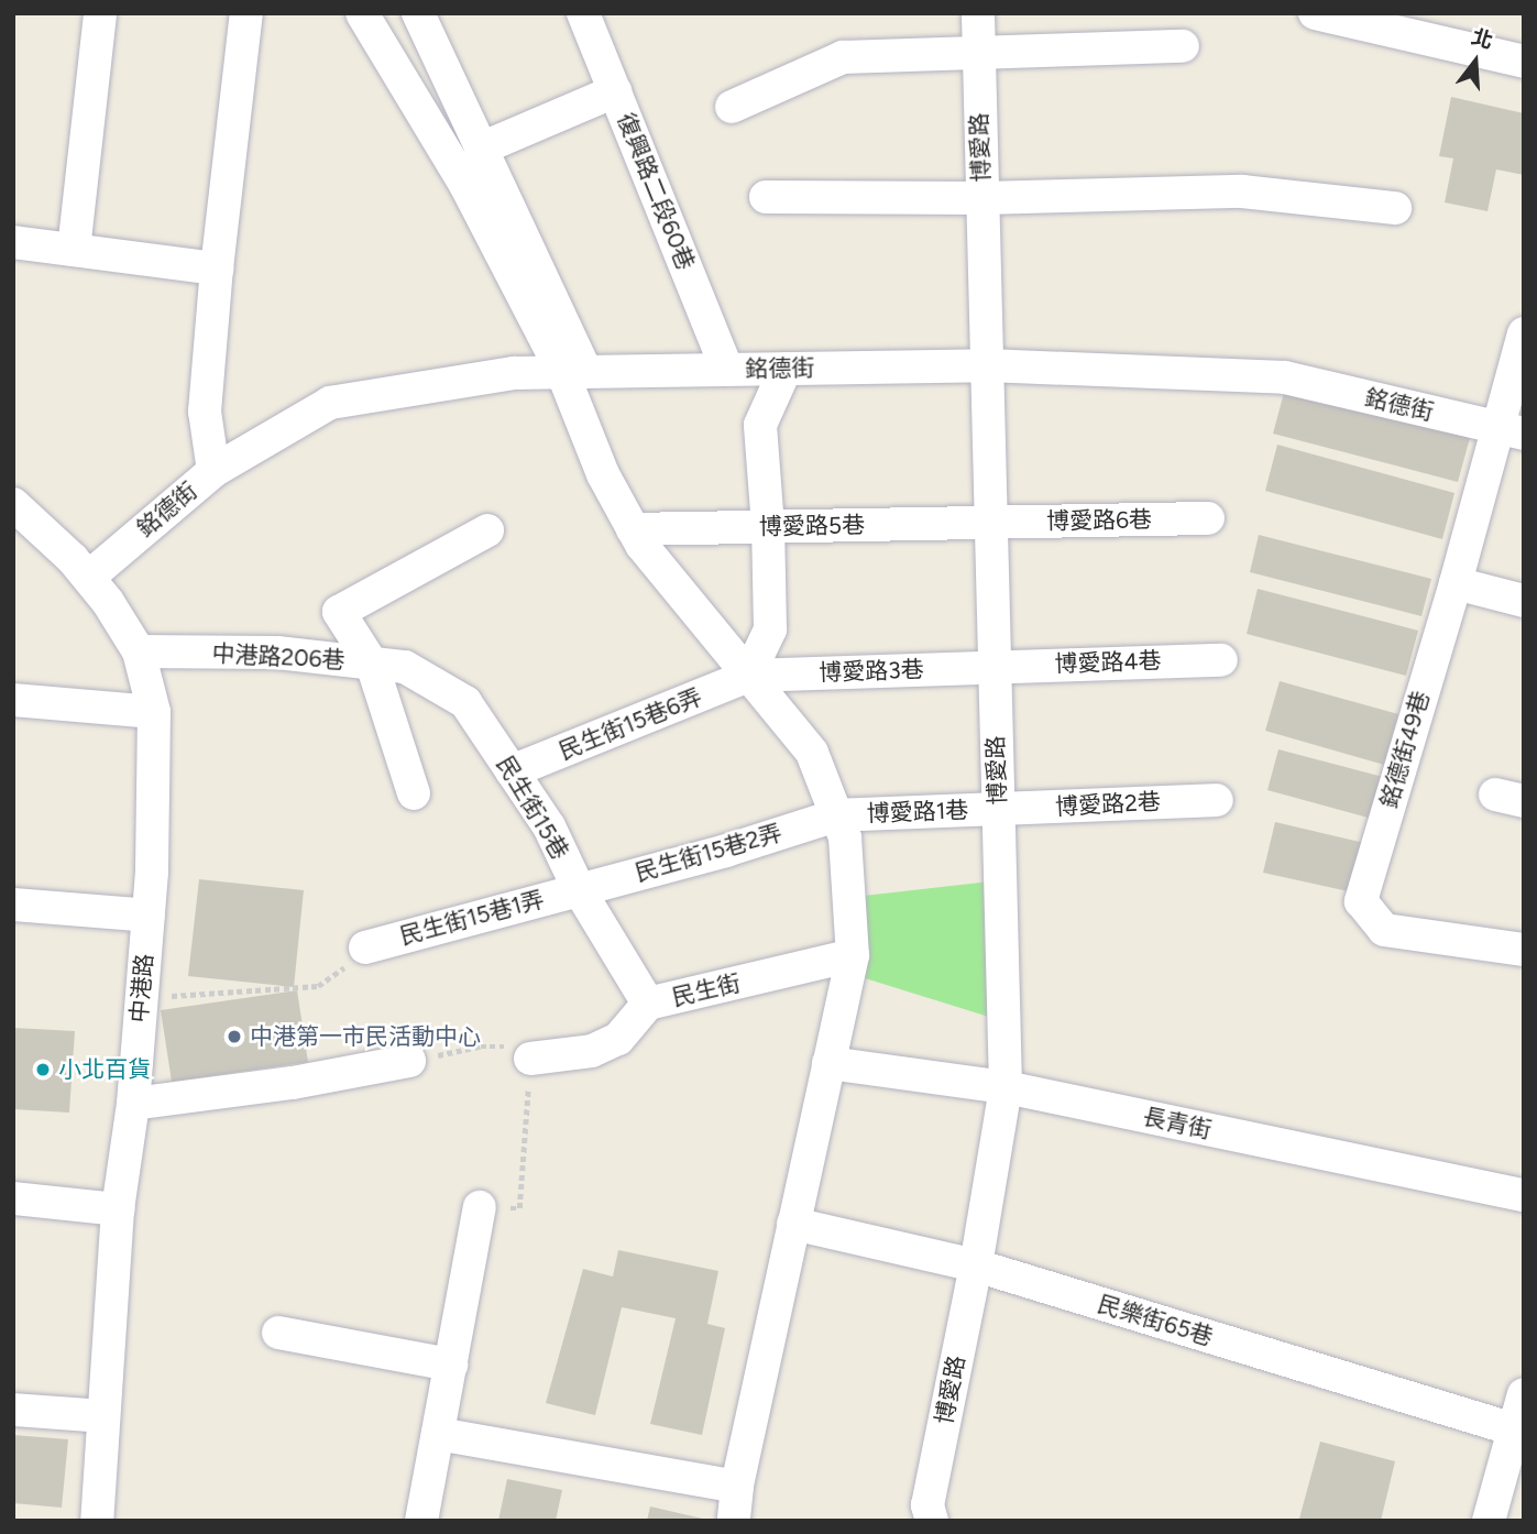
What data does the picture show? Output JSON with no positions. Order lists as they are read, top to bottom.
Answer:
{
  "streets": {
    "street": [
      "博愛路",
      "復興路二段60巷",
      "銘德街",
      "博愛路6巷",
      "博愛路5巷",
      "中港路206巷",
      "博愛路4巷",
      "博愛路3巷",
      "民生街15巷6弄",
      "銘德街49巷",
      "博愛路2巷",
      "民生街15巷",
      "博愛路1巷",
      "民生街15巷2弄",
      "民生街15巷1弄",
      "中港路",
      "民生街",
      "長青街",
      "民樂街65巷"
    ]
  },
  "crossings": [
    ["博愛路", "銘德街"],
    ["博愛路", "博愛路6巷"],
    ["博愛路", "博愛路5巷"],
    ["博愛路", "博愛路4巷"],
    ["博愛路", "博愛路3巷"],
    ["博愛路", "博愛路2巷"],
    ["博愛路", "博愛路1巷"],
    ["博愛路", "長青街"],
    ["博愛路", "民樂街65巷"],
    ["復興路二段60巷", "銘德街"],
    ["銘德街", "銘德街49巷"],
    ["銘德街", "中港路"],
    ["博愛路6巷", "博愛路5巷"],
    ["中港路206巷", "民生街15巷"],
    ["中港路206巷", "中港路"],
    ["博愛路4巷", "博愛路3巷"],
    ["博愛路3巷", "民生街15巷6弄"],
    ["民生街15巷6弄", "民生街15巷"],
    ["博愛路2巷", "博愛路1巷"],
    ["民生街15巷", "民生街15巷2弄"],
    ["民生街15巷", "民生街15巷1弄"],
    ["民生街15巷", "民生街"],
    ["博愛路1巷", "民生街15巷2弄"],
    ["民生街15巷2弄", "民生街15巷1弄"]
  ],
  "places": ["中港第一市民活動中心", "小北百貨"],
  "north": "top"
}
